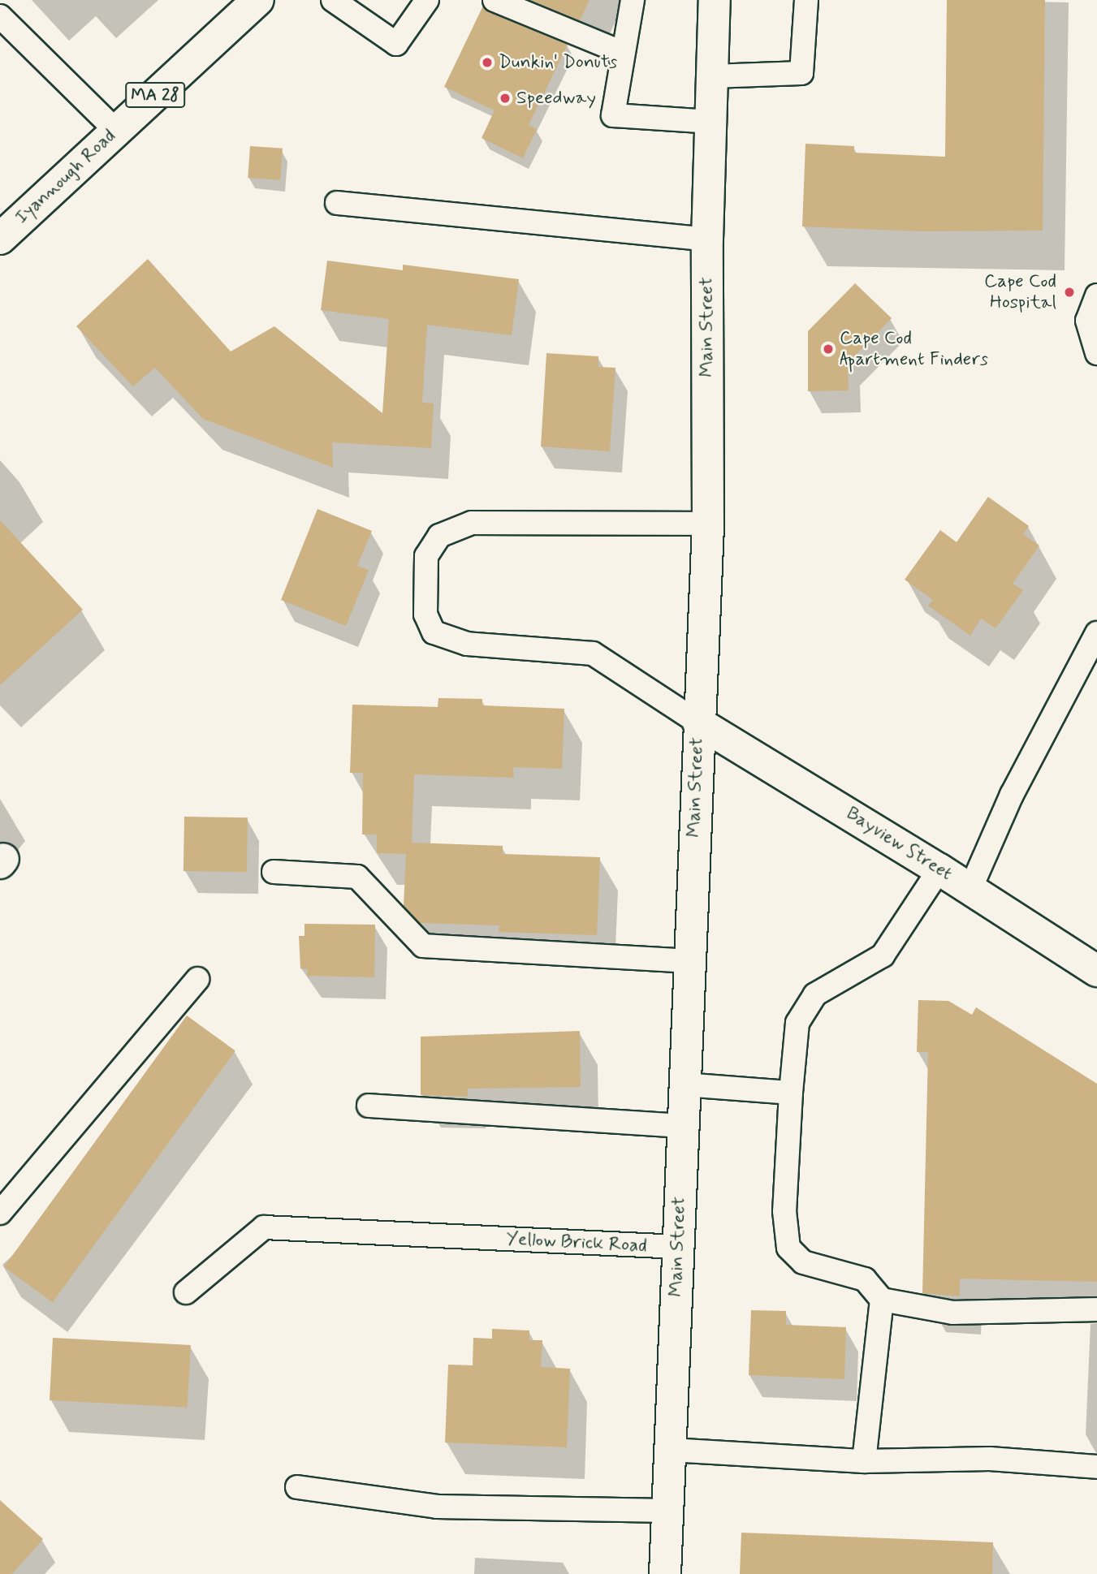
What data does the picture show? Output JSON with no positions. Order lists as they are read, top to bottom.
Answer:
{
  "streets": {
    "main road": [
      "MA 28",
      "Iyannough Road",
      "Main Street",
      "Bayview Street"
    ],
    "lane": ["Yellow Brick Road"]
  },
  "crossings": [
    ["Main Street", "Bayview Street"],
    ["Main Street", "Yellow Brick Road"]
  ],
  "places": [
    "Dunkin' Donuts",
    "Speedway",
    "Cape Cod Hospital",
    "Cape Cod Apartment Finders"
  ]
}
